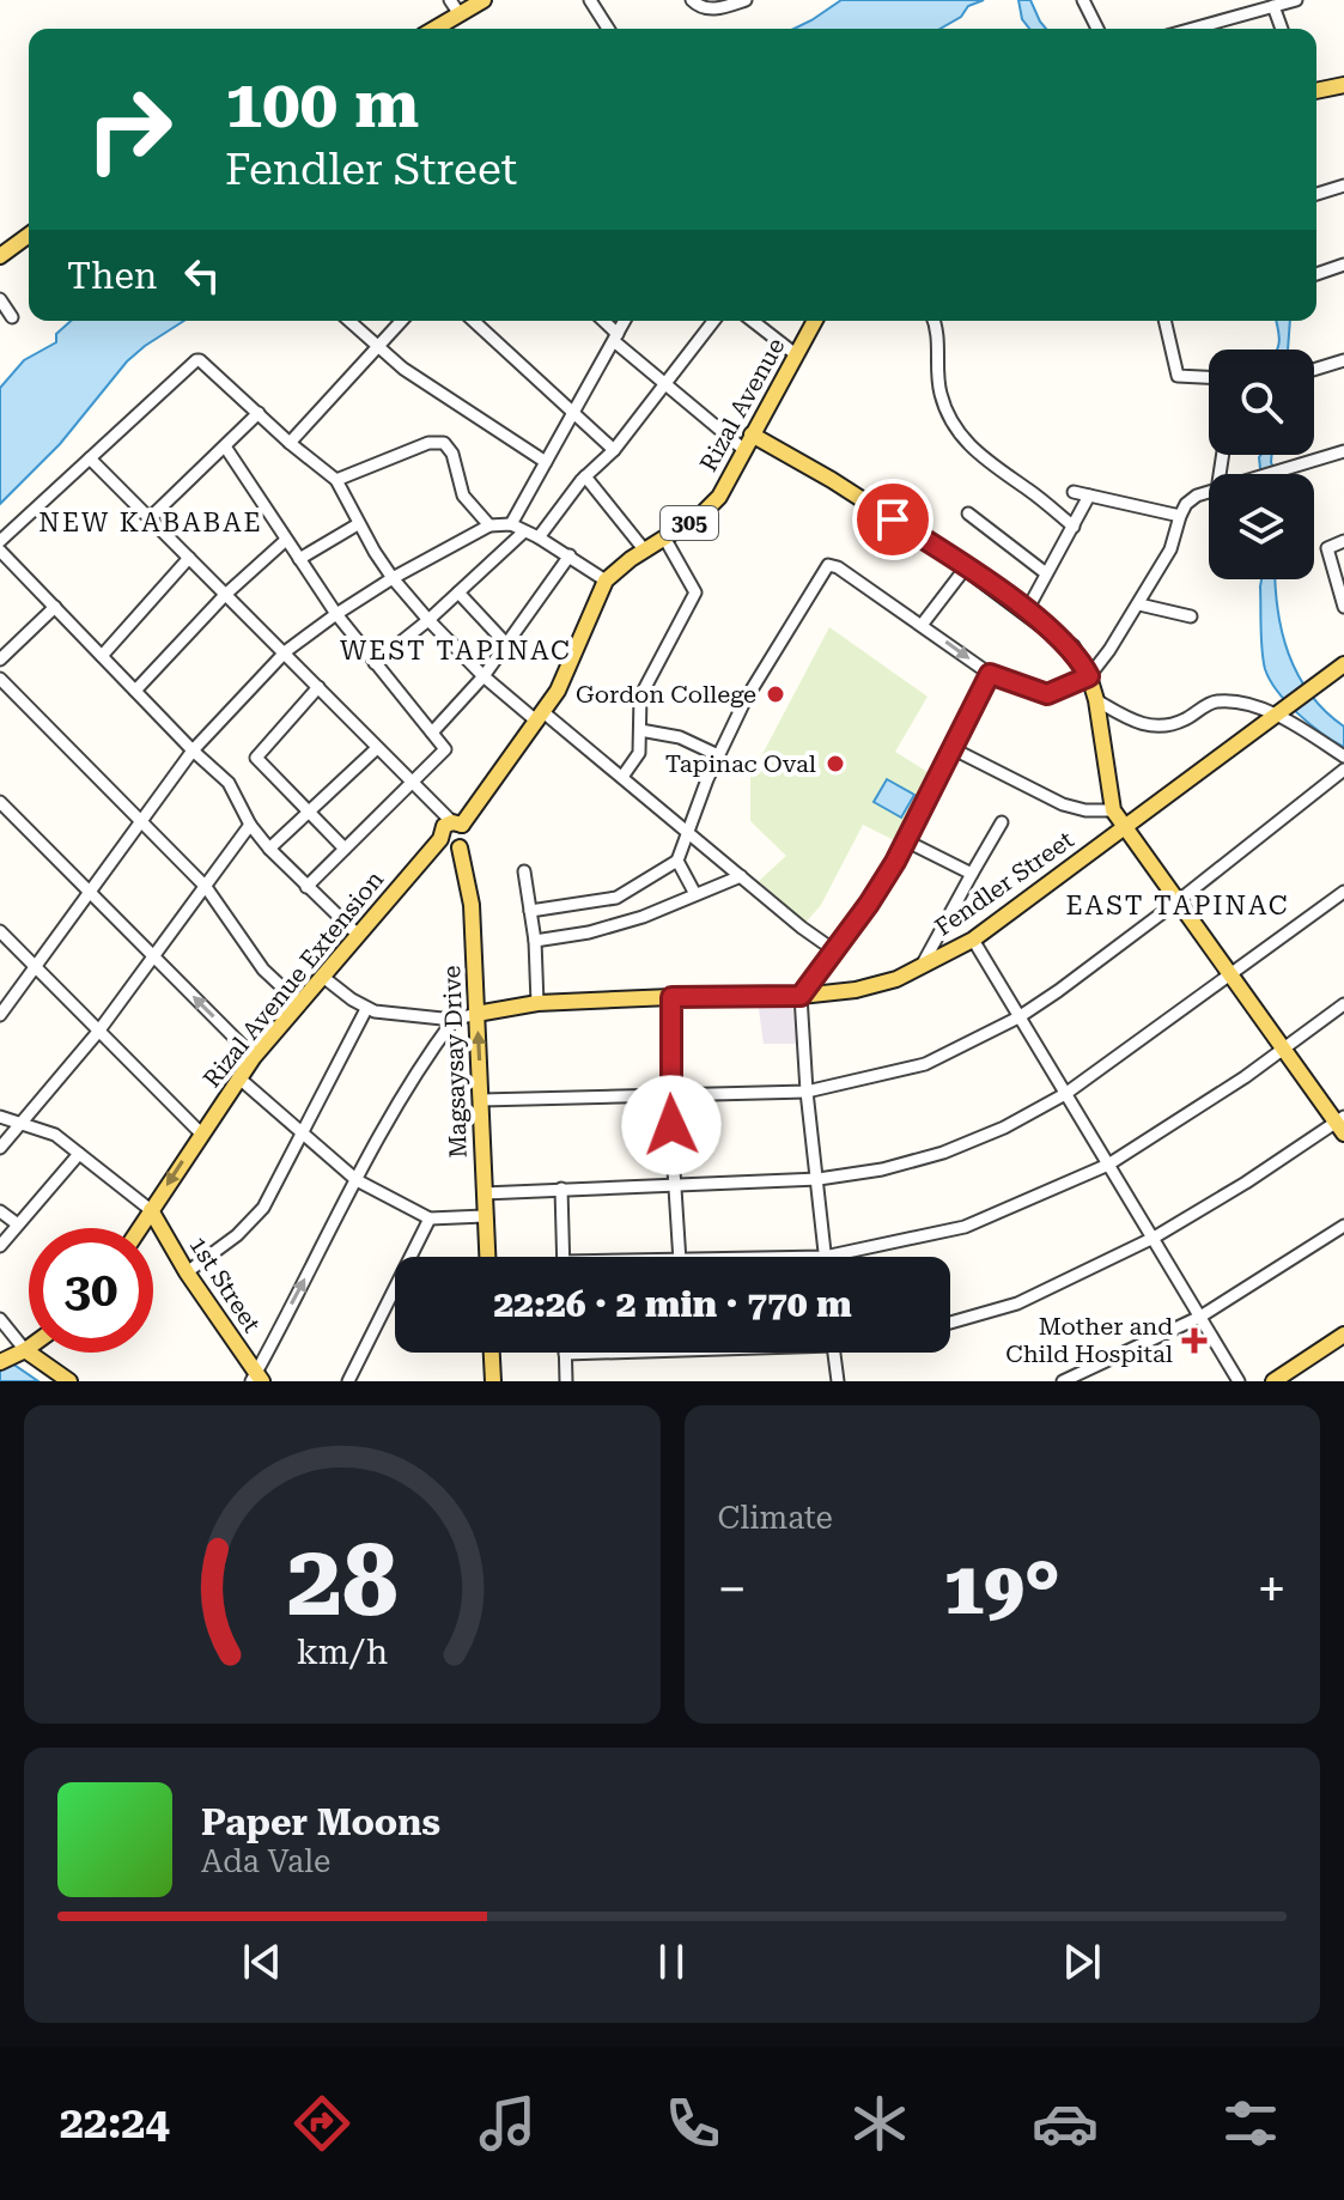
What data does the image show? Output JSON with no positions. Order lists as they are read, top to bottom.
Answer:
{
  "streets": {
    "main road": [
      "Rizal Avenue",
      "305",
      "Fendler Street",
      "Rizal Avenue Extension",
      "Magsaysay Drive",
      "1st Street"
    ]
  },
  "crossings": [
    ["Rizal Avenue", "305"],
    ["Rizal Avenue", "Rizal Avenue Extension"],
    ["Rizal Avenue", "Magsaysay Drive"],
    ["305", "Rizal Avenue Extension"],
    ["305", "Magsaysay Drive"],
    ["Fendler Street", "Rizal Avenue Extension"],
    ["Fendler Street", "Magsaysay Drive"],
    ["Rizal Avenue Extension", "Magsaysay Drive"],
    ["Rizal Avenue Extension", "1st Street"]
  ],
  "districts": ["NEW KABABAE", "WEST TAPINAC", "EAST TAPINAC"],
  "places": {
    "other": ["Gordon College", "Tapinac Oval"],
    "health": ["Mother and Child Hospital"]
  },
  "page": {
    "turn": ["100 m", "Fendler Street"],
    "then": "Then",
    "limit": "30",
    "trip": "22:26 · 2 min · 770 m",
    "tile": "Climate",
    "heat": ["−", "19°", "+"],
    "song": ["Paper Moons", "Ada Vale"],
    "tabs": "22:24",
    "gauge": ["28", "km/h"]
  }
}
